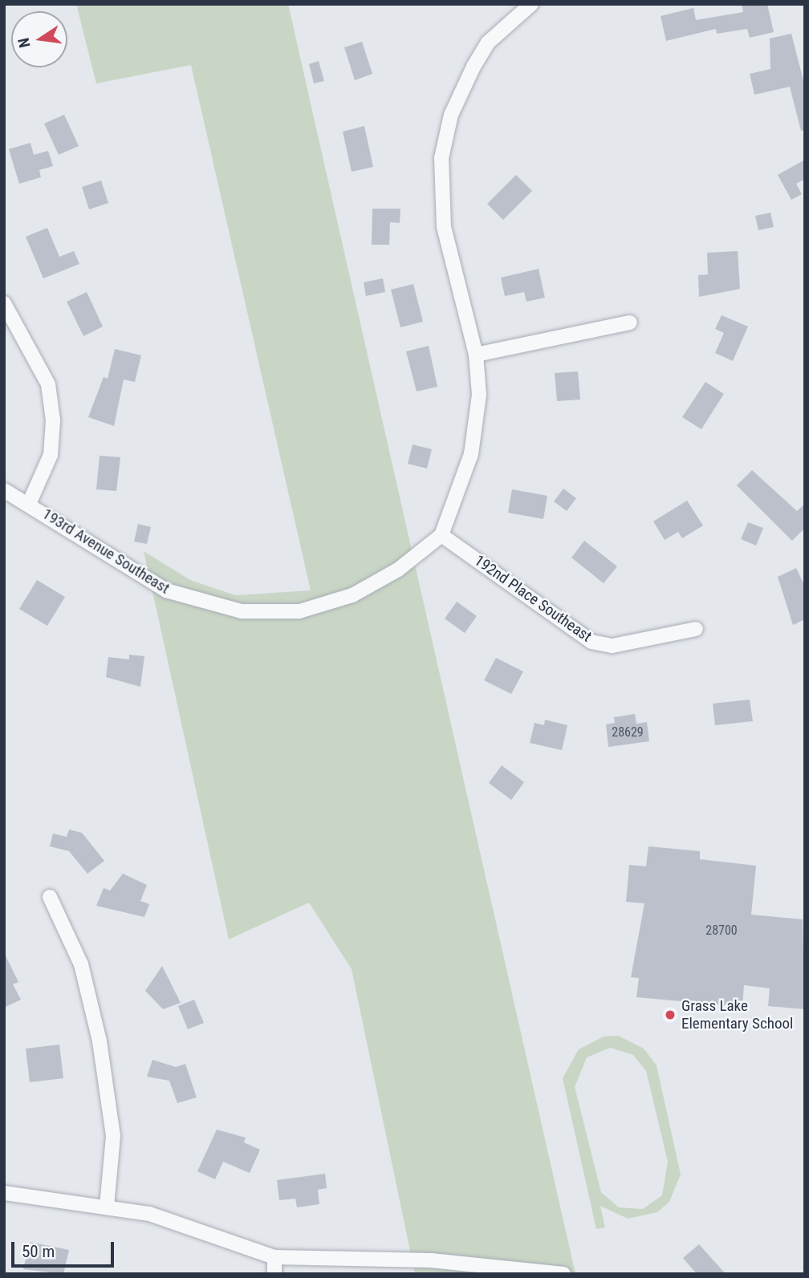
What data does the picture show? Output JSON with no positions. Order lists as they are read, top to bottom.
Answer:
{
  "streets": {
    "street": ["193rd Avenue Southeast", "192nd Place Southeast"]
  },
  "crossings": [
    ["193rd Avenue Southeast", "192nd Place Southeast"]
  ],
  "places": ["Grass Lake Elementary School"],
  "house_numbers": ["28629", "28700"],
  "scale_bar": "50 m",
  "north": "left"
}
